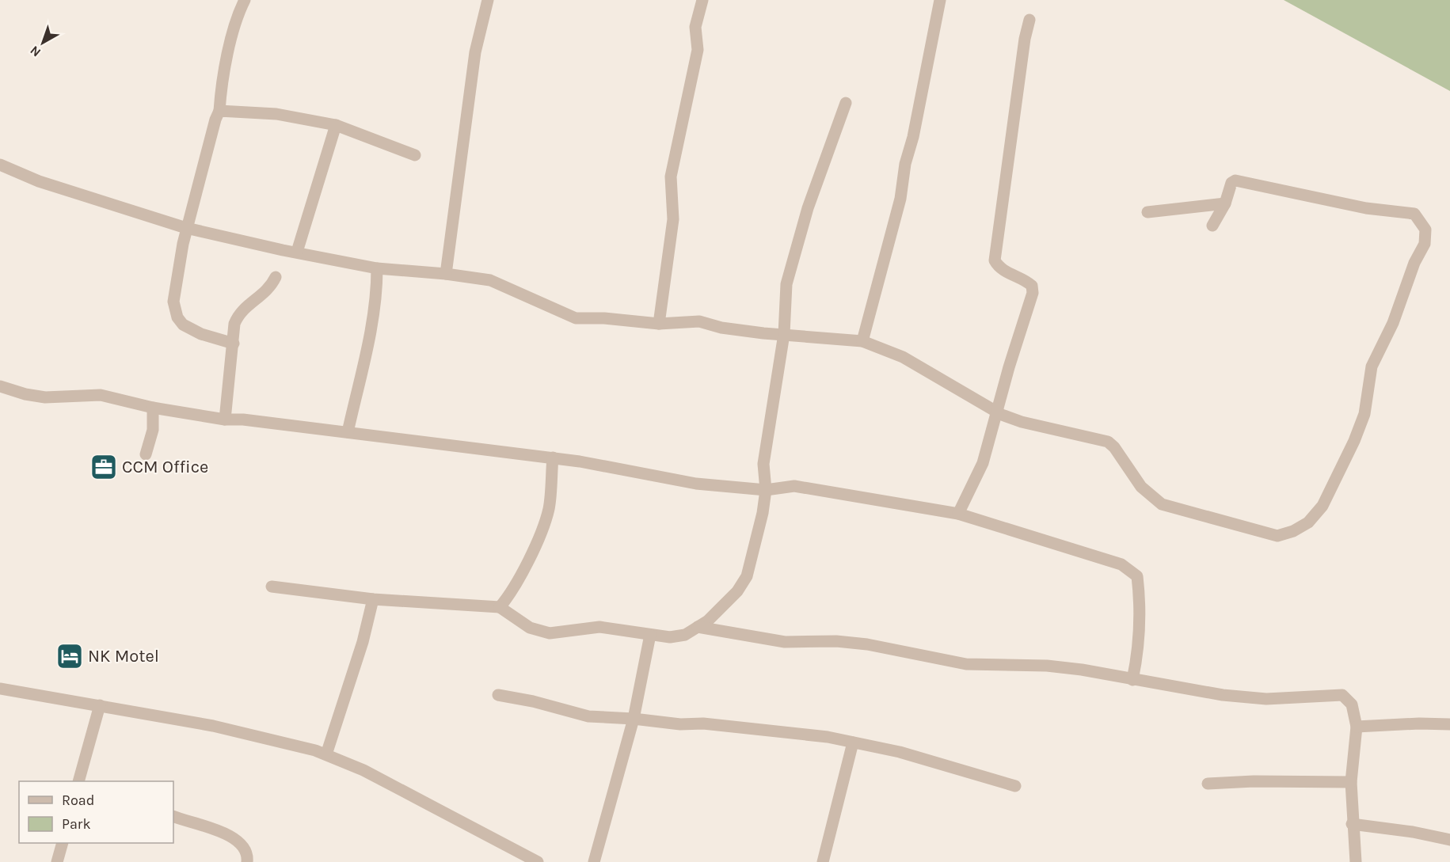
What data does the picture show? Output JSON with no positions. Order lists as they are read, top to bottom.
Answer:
{
  "places": {
    "office": ["CCM Office"],
    "hotel": ["NK Motel"]
  },
  "legend": ["Road", "Park"],
  "north": "bottom left"
}
